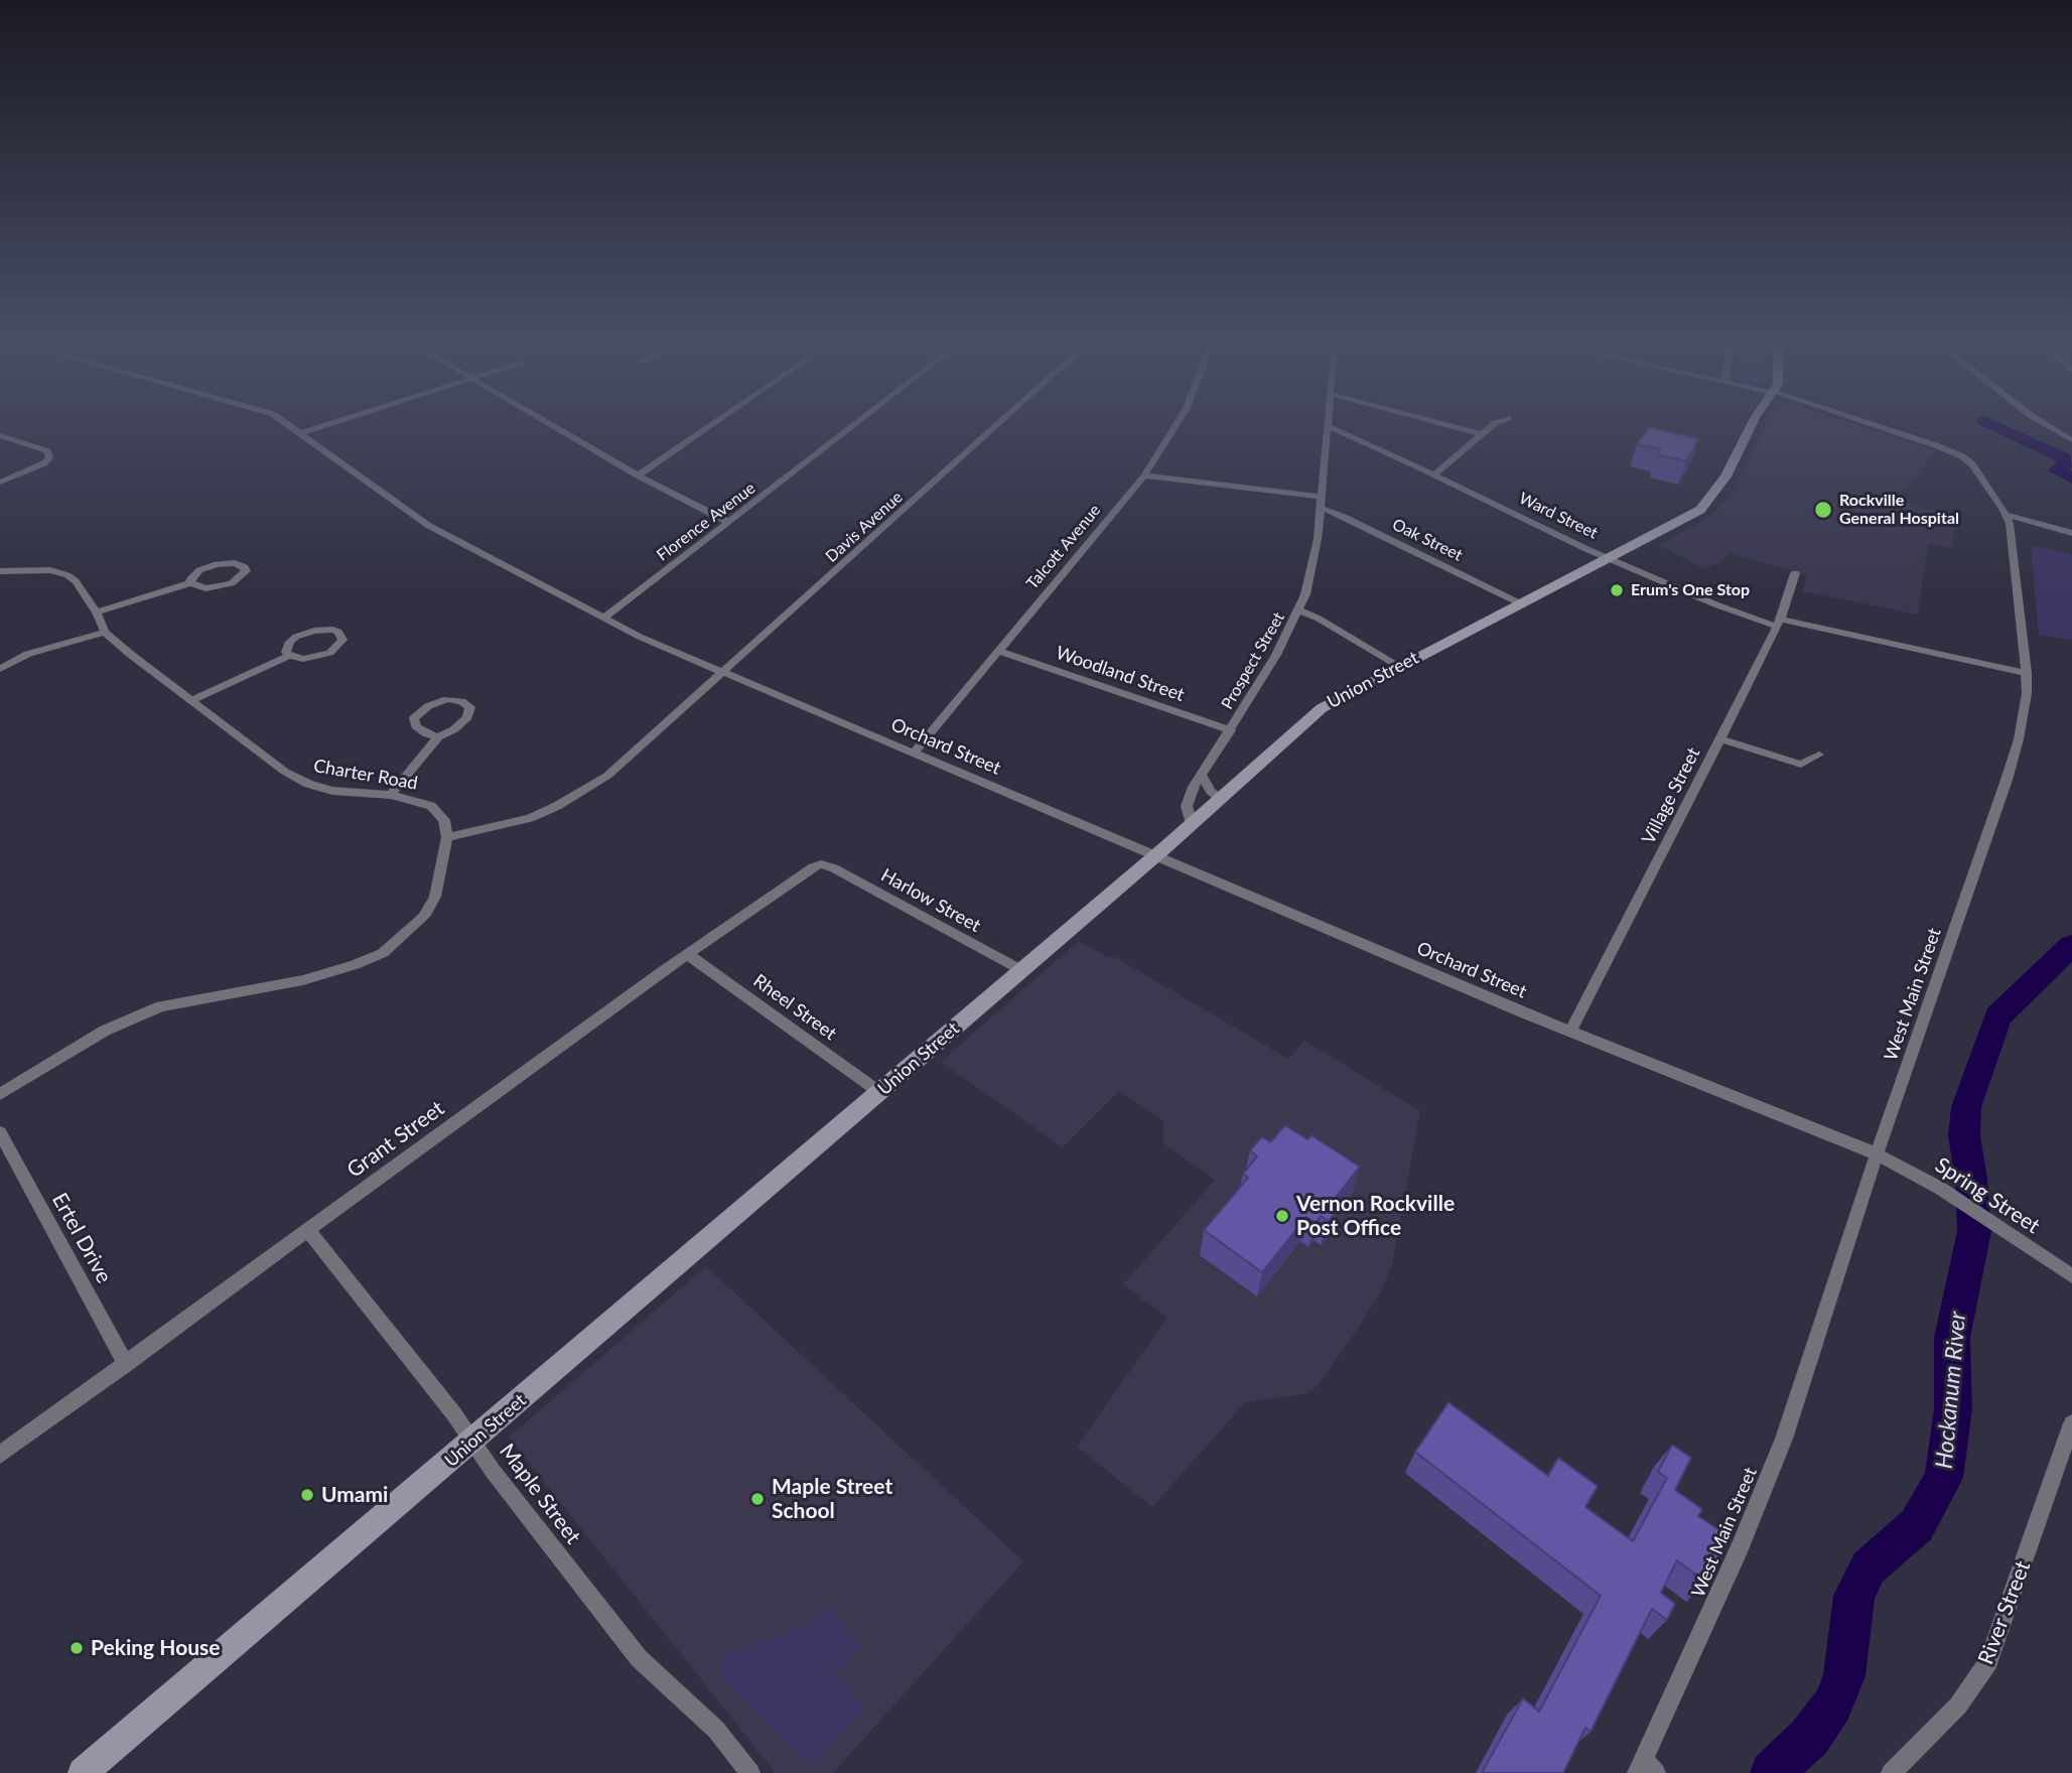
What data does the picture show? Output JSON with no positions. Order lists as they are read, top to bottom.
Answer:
{
  "streets": {
    "main road": ["Union Street"],
    "street": [
      "Ward Street",
      "Florence Avenue",
      "Davis Avenue",
      "Oak Street",
      "Talcott Avenue",
      "Prospect Street",
      "Woodland Street",
      "Orchard Street",
      "Charter Road",
      "Village Street",
      "Harlow Street",
      "West Main Street",
      "Rheel Street",
      "Grant Street",
      "Spring Street",
      "Ertel Drive",
      "Maple Street",
      "River Street"
    ]
  },
  "crossings": [
    ["Ward Street", "Prospect Street"],
    ["Ward Street", "Union Street"],
    ["Ward Street", "Village Street"],
    ["Ward Street", "West Main Street"],
    ["Florence Avenue", "Orchard Street"],
    ["Davis Avenue", "Orchard Street"],
    ["Oak Street", "Prospect Street"],
    ["Oak Street", "Union Street"],
    ["Talcott Avenue", "Woodland Street"],
    ["Talcott Avenue", "Orchard Street"],
    ["Prospect Street", "Woodland Street"],
    ["Prospect Street", "Union Street"],
    ["Union Street", "Orchard Street"],
    ["Union Street", "Harlow Street"],
    ["Union Street", "Rheel Street"],
    ["Union Street", "Maple Street"],
    ["Orchard Street", "Village Street"],
    ["Orchard Street", "West Main Street"],
    ["Orchard Street", "Spring Street"],
    ["Harlow Street", "Grant Street"],
    ["West Main Street", "Spring Street"],
    ["Rheel Street", "Grant Street"],
    ["Grant Street", "Ertel Drive"],
    ["Grant Street", "Maple Street"]
  ],
  "water": ["Hockanum River"],
  "places": [
    "Rockville General Hospital",
    "Erum's One Stop",
    "Vernon Rockville Post Office",
    "Umami",
    "Maple Street School",
    "Peking House"
  ]
}
